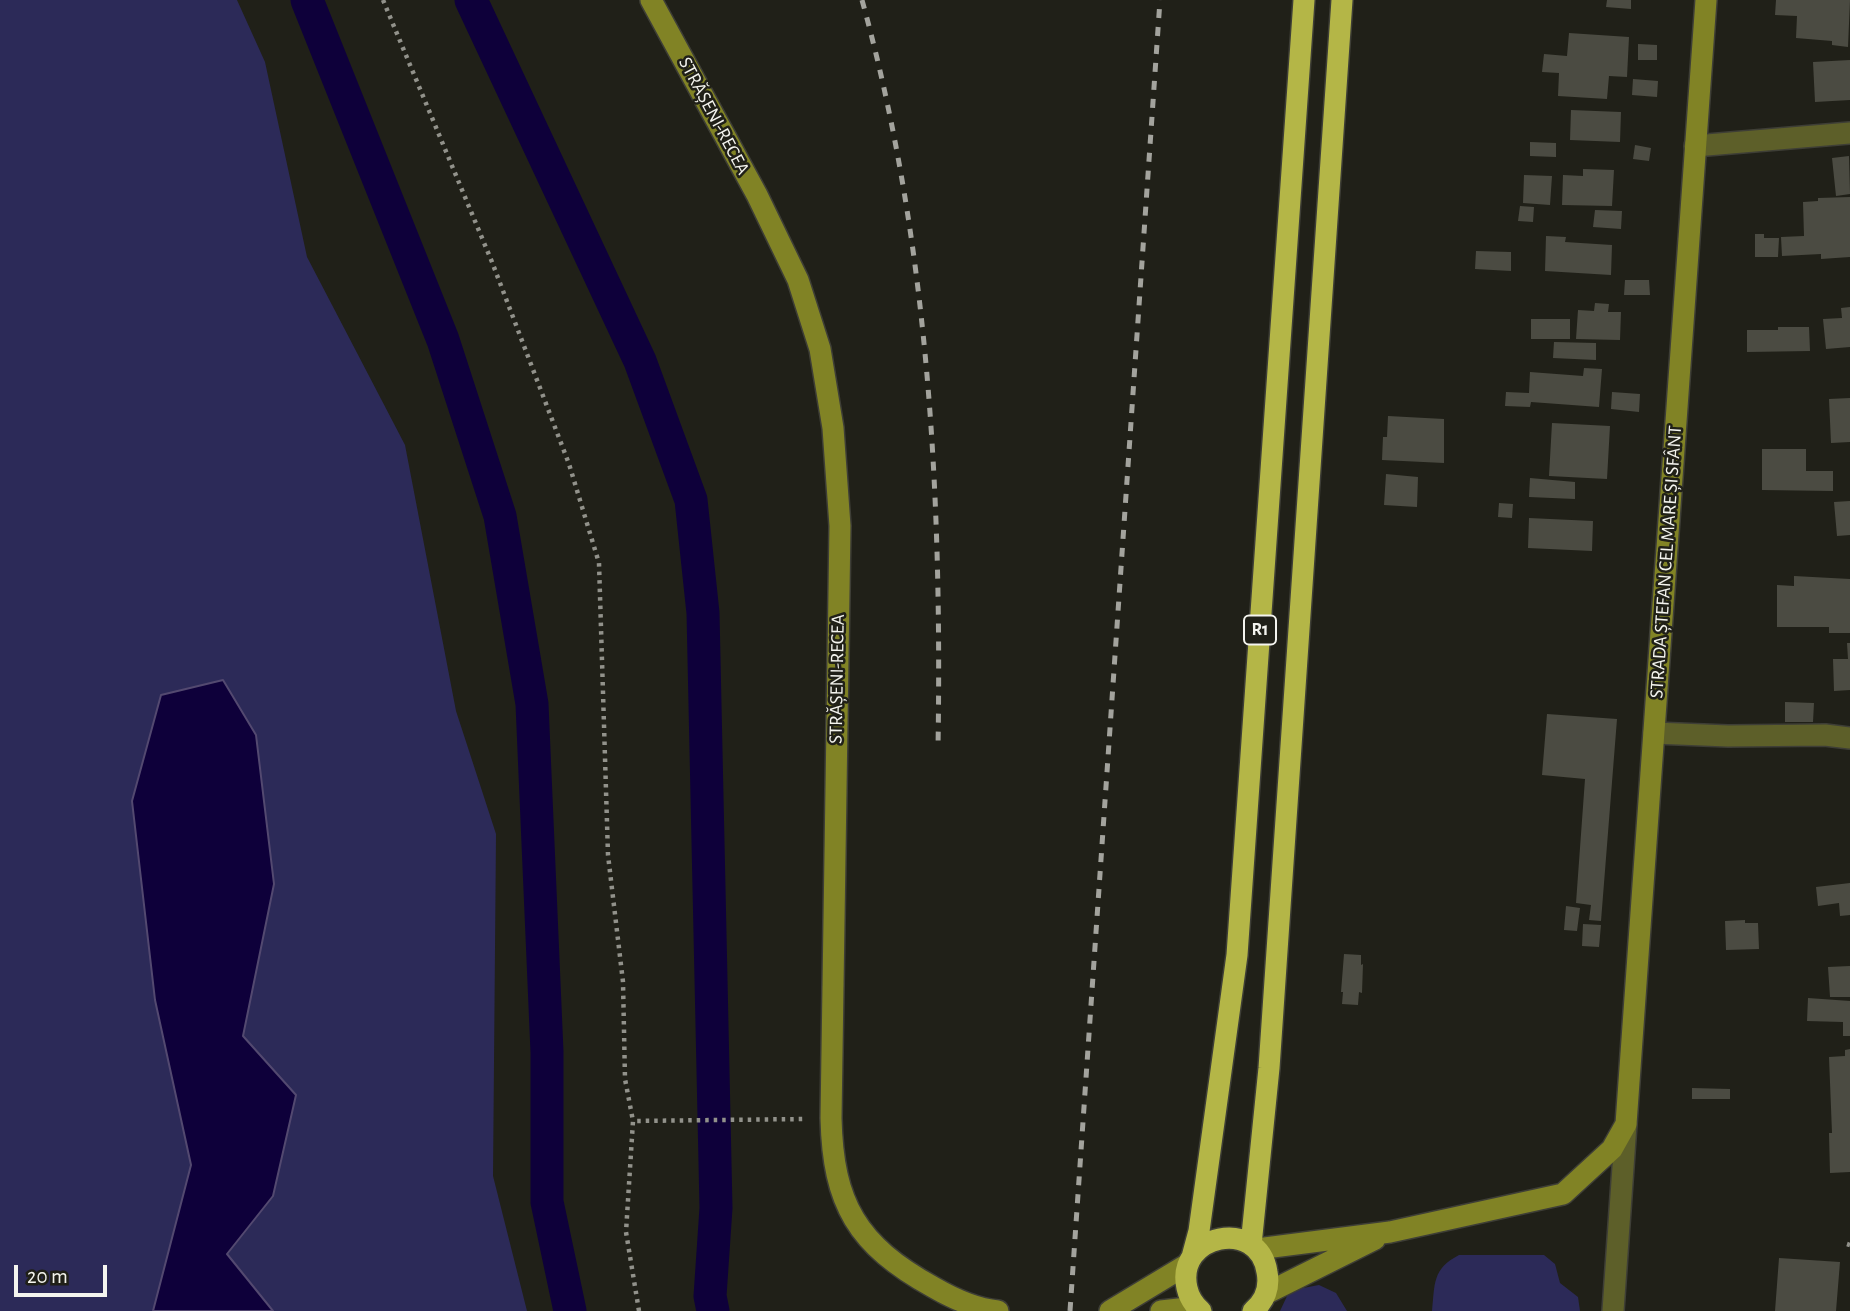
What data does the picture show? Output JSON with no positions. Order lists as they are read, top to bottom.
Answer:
{
  "streets": {
    "highway": ["R1"],
    "street": ["STRĂȘENI-RECEA", "STRADA ȘTEFAN CEL MARE ȘI SFÂNT"]
  },
  "crossings": [
    ["STRADA ȘTEFAN CEL MARE ȘI SFÂNT", "R1"]
  ],
  "scale_bar": "20 m"
}
